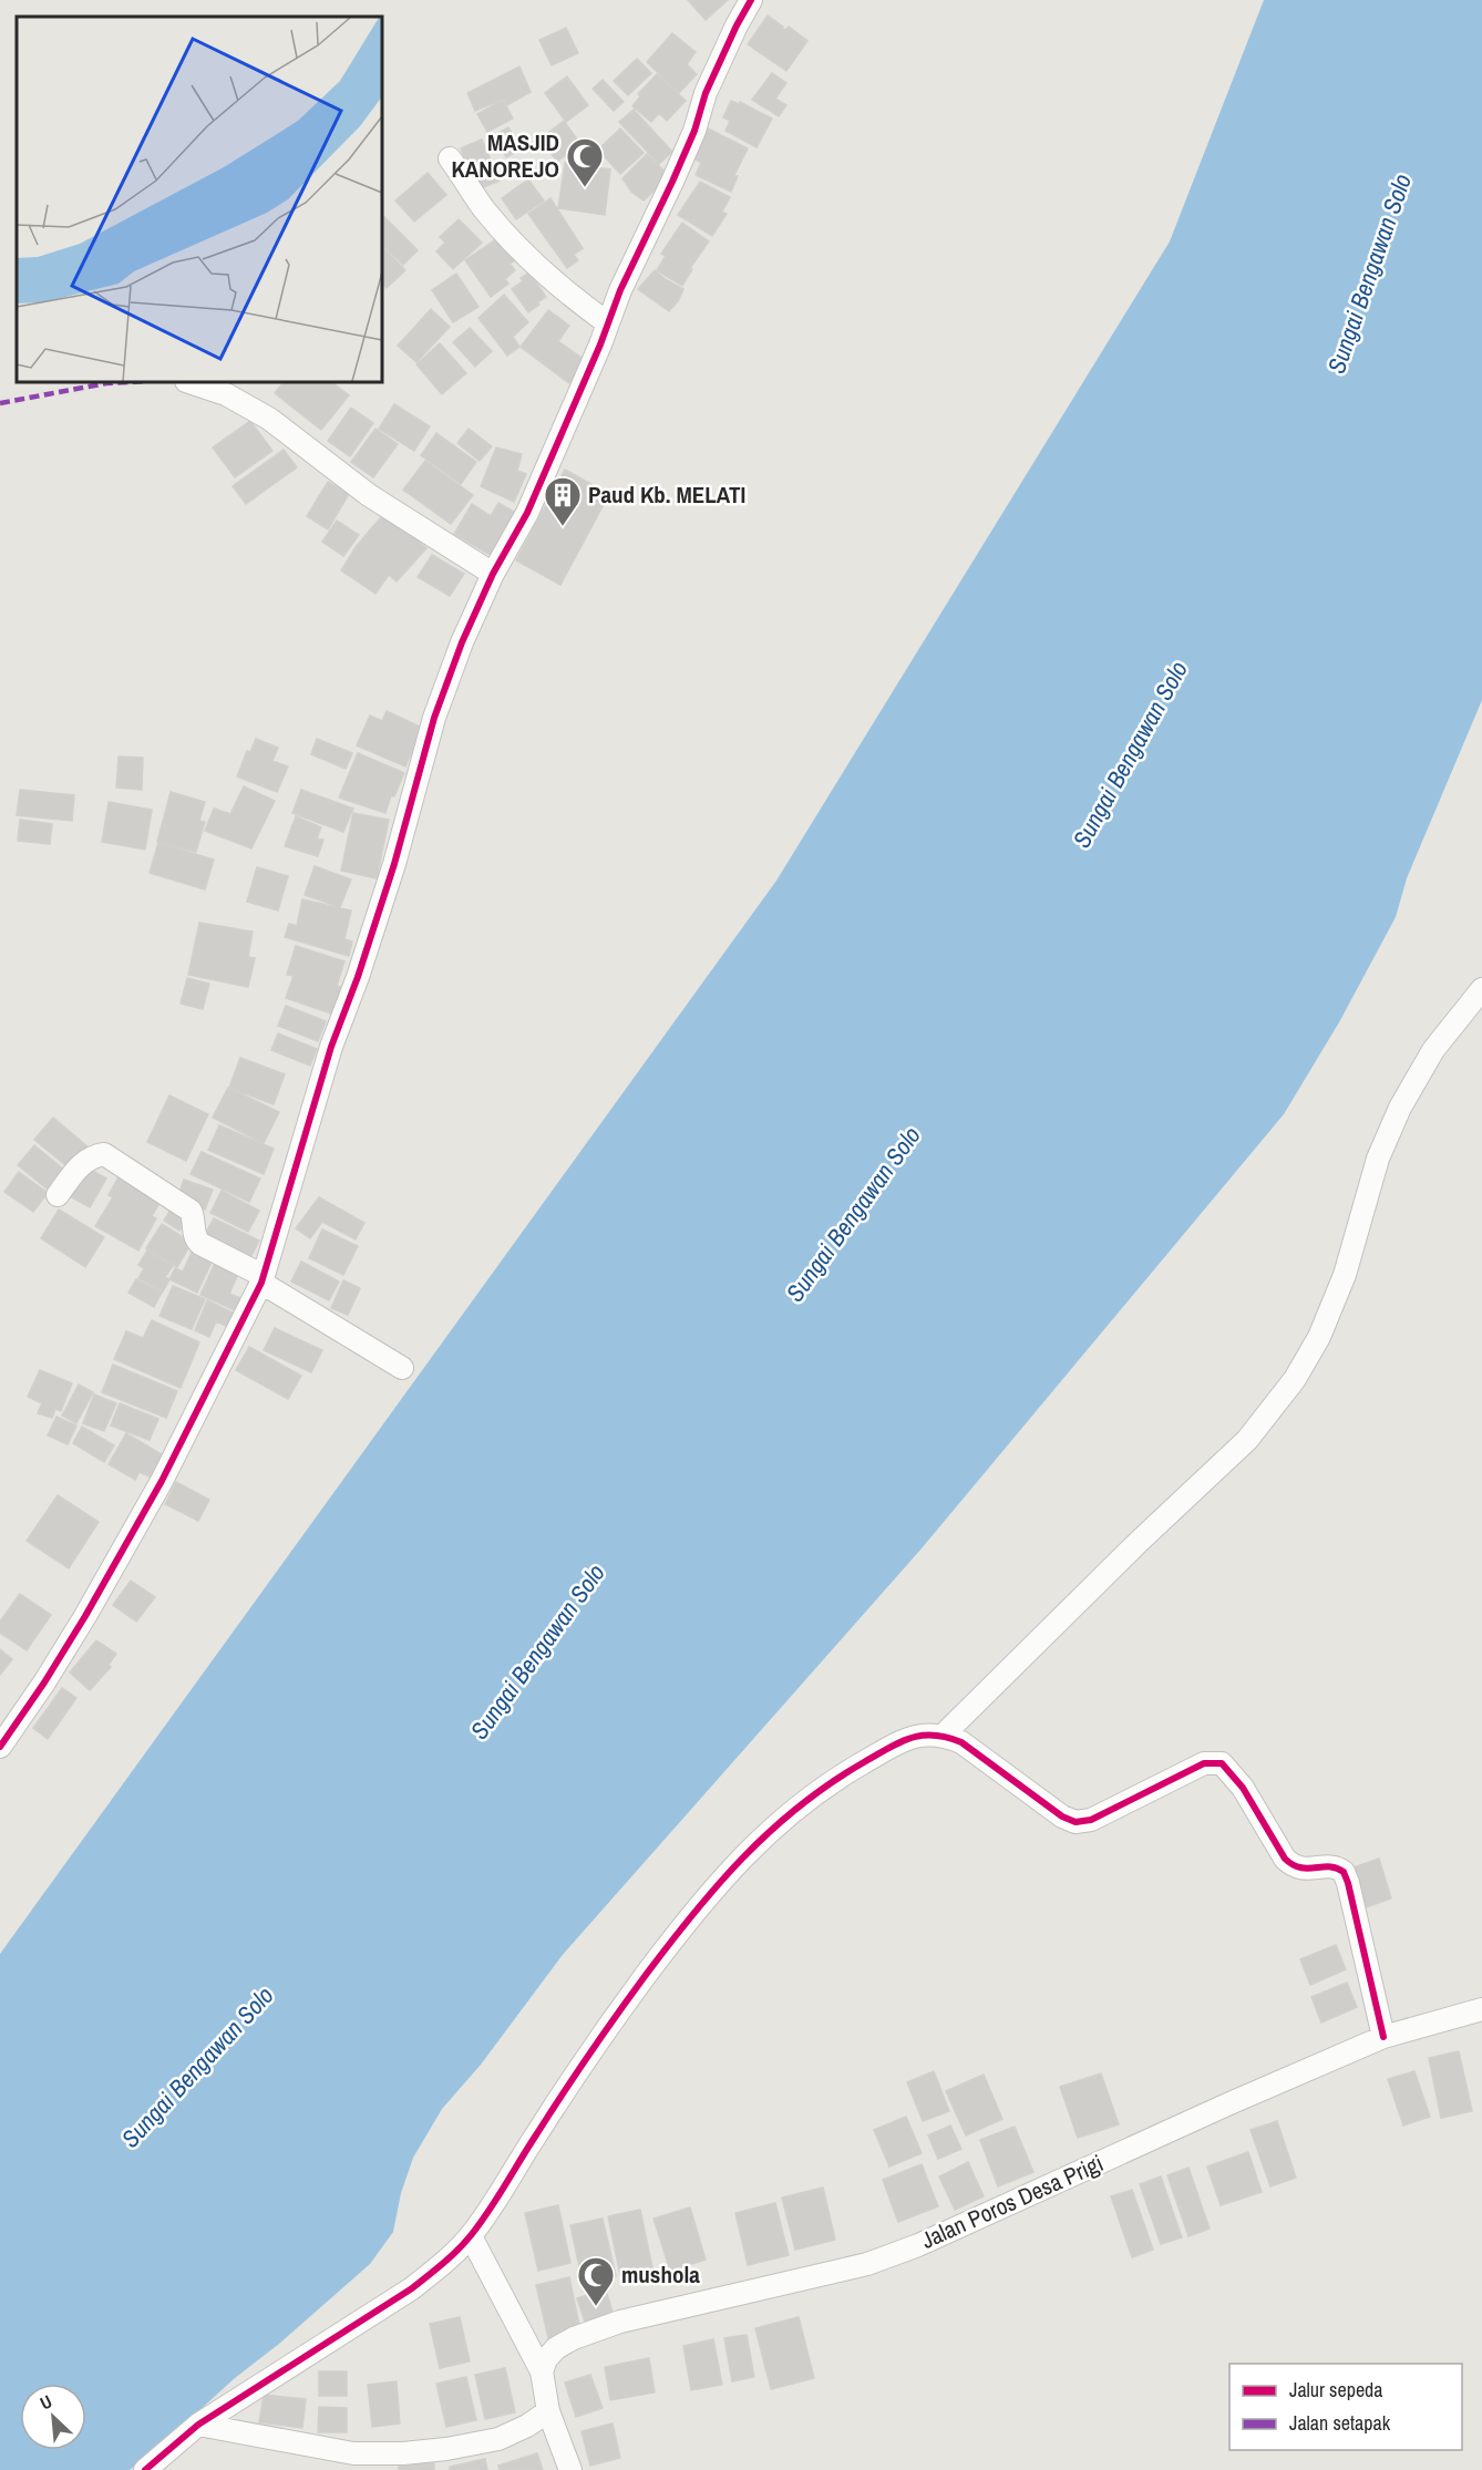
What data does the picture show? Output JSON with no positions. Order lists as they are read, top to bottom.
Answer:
{
  "streets": {
    "street": ["Jalan Poros Desa Prigi"]
  },
  "water": ["Sungai Bengawan Solo"],
  "places": {
    "mosque": ["MASJID KANOREJO", "mushola"],
    "building": ["Paud Kb. MELATI"]
  },
  "legend": ["Jalur sepeda", "Jalan setapak"],
  "north": "top left"
}
